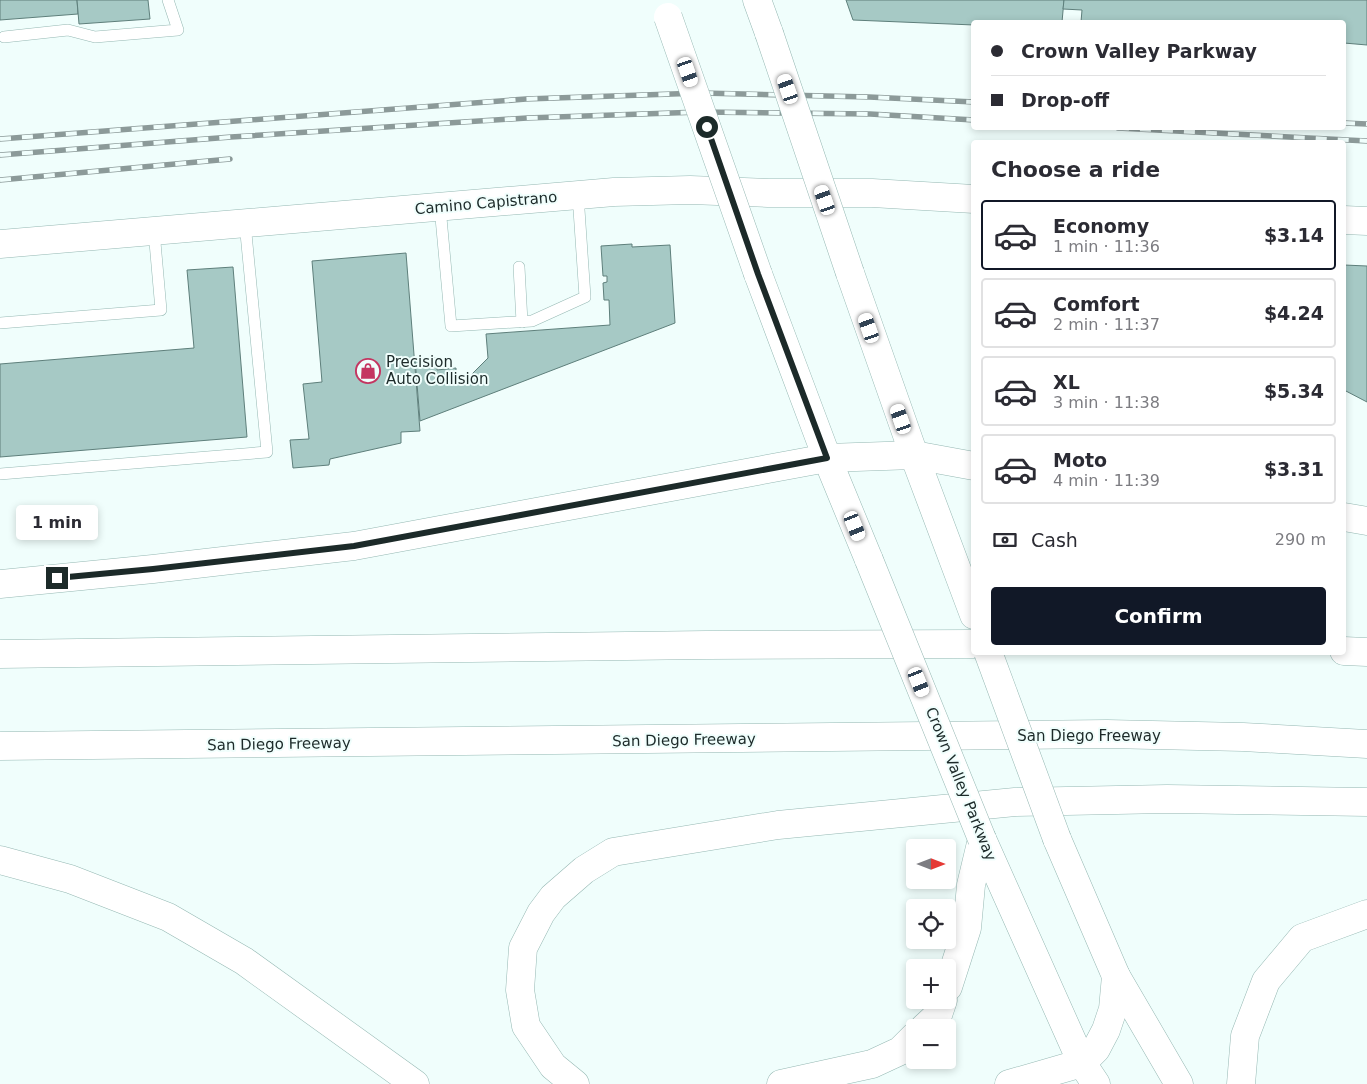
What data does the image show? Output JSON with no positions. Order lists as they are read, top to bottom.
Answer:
{
  "streets": {
    "main road": ["Camino Capistrano", "San Diego Freeway", "Crown Valley Parkway"]
  },
  "places": {
    "shop": ["Precision Auto Collision"]
  },
  "north": "right",
  "page": {
    "banner": ["Crown Valley Parkway", "Drop-off"],
    "heading": "Choose a ride",
    "list": [
      {
        "name": "Economy",
        "note": "1 min · 11:36",
        "value": "$3.14"
      },
      {
        "name": "Comfort",
        "note": "2 min · 11:37",
        "value": "$4.24"
      },
      {
        "name": "XL",
        "note": "3 min · 11:38",
        "value": "$5.34"
      },
      {
        "name": "Moto",
        "note": "4 min · 11:39",
        "value": "$3.31"
      }
    ],
    "bubble": "1 min",
    "pay": ["Cash", "290 m"],
    "buttons": "Confirm",
    "map_buttons": ["+", "−"]
  }
}
